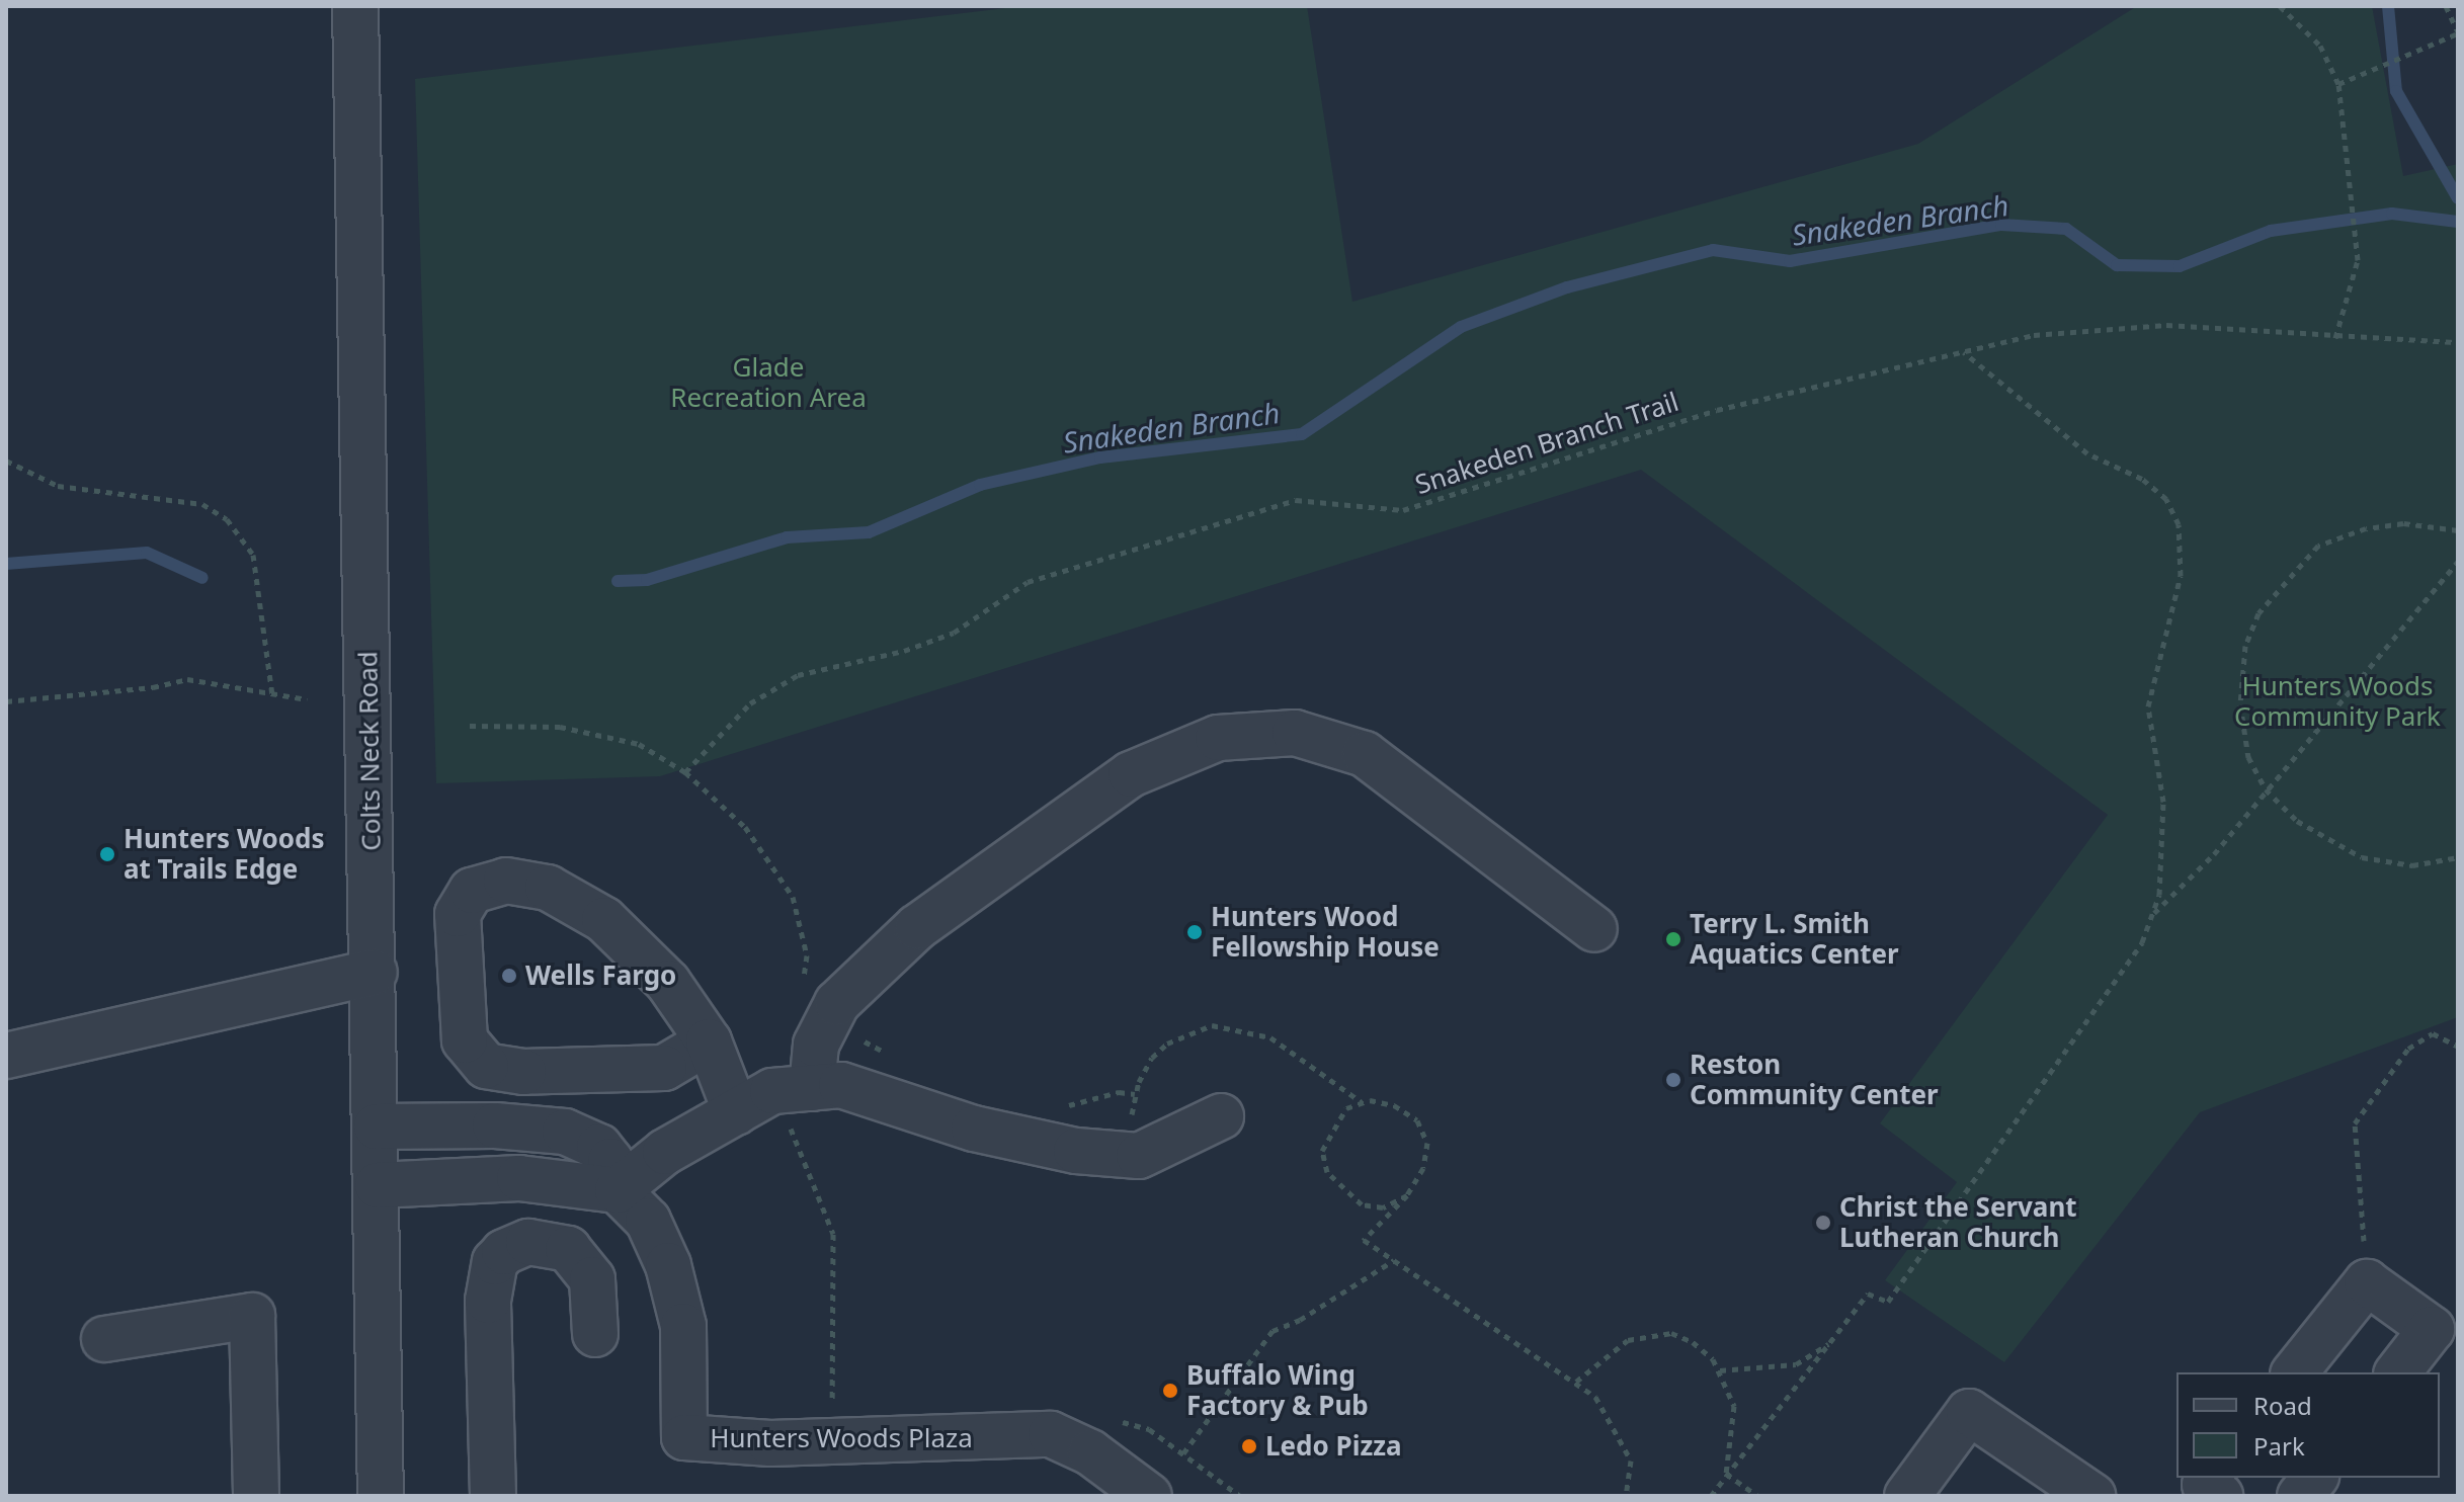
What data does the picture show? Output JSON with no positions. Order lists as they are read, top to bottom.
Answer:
{
  "streets": {
    "street": ["Colts Neck Road", "Hunters Woods Plaza"],
    "path": ["Snakeden Branch Trail"]
  },
  "crossings": [
    ["Colts Neck Road", "Hunters Woods Plaza"]
  ],
  "water": ["Snakeden Branch"],
  "parks": ["Glade Recreation Area", "Hunters Woods Community Park"],
  "places": [
    "Hunters Woods at Trails Edge",
    "Hunters Wood Fellowship House",
    "Terry L. Smith Aquatics Center",
    "Wells Fargo",
    "Reston Community Center",
    "Christ the Servant Lutheran Church",
    "Buffalo Wing Factory & Pub",
    "Ledo Pizza"
  ],
  "legend": ["Road", "Park"]
}
